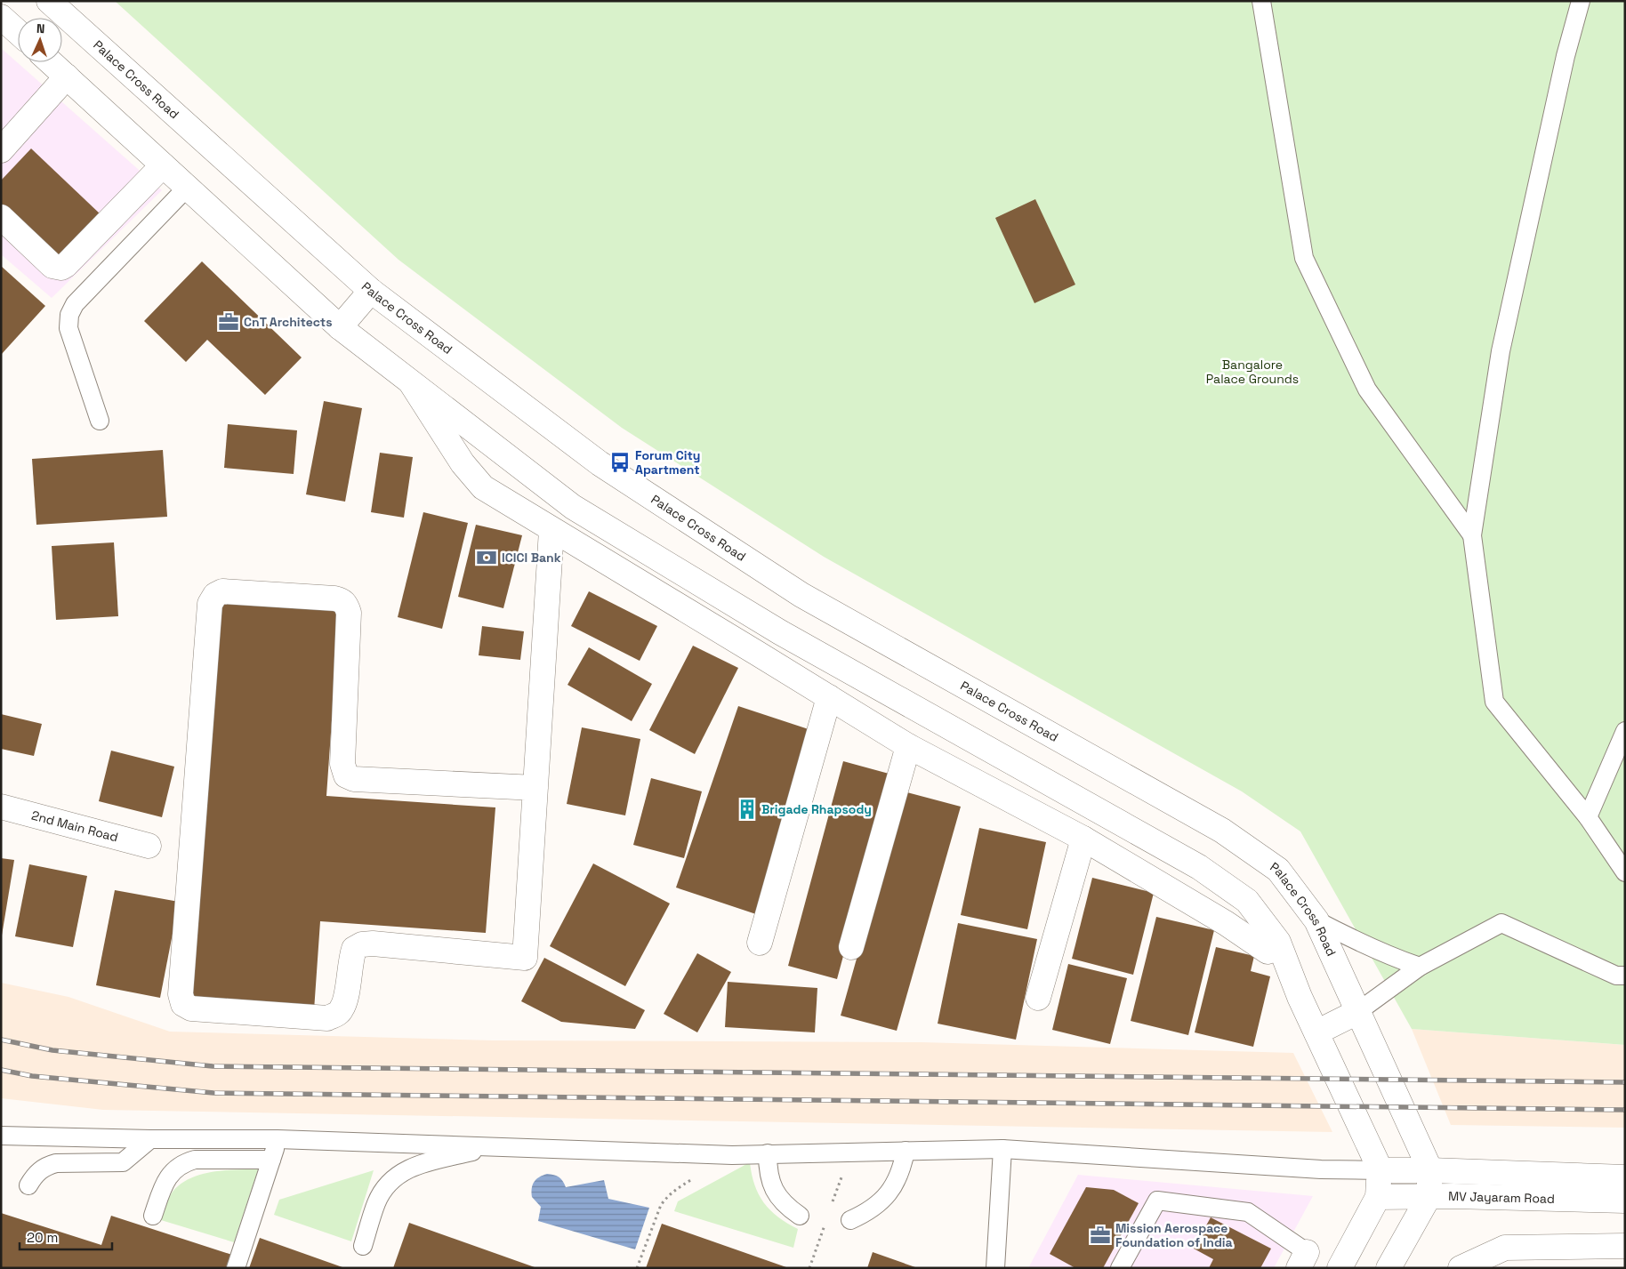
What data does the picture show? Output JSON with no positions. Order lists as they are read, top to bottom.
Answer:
{
  "streets": {
    "street": ["Palace Cross Road", "2nd Main Road", "MV Jayaram Road"]
  },
  "crossings": [
    ["Palace Cross Road", "MV Jayaram Road"]
  ],
  "parks": ["Bangalore Palace Grounds"],
  "places": {
    "office": ["CnT Architects", "Mission Aerospace Foundation of India"],
    "bus stop": ["Forum City Apartment"],
    "bank": ["ICICI Bank"],
    "building": ["Brigade Rhapsody"]
  },
  "scale_bar": "20 m",
  "north": "top"
}
